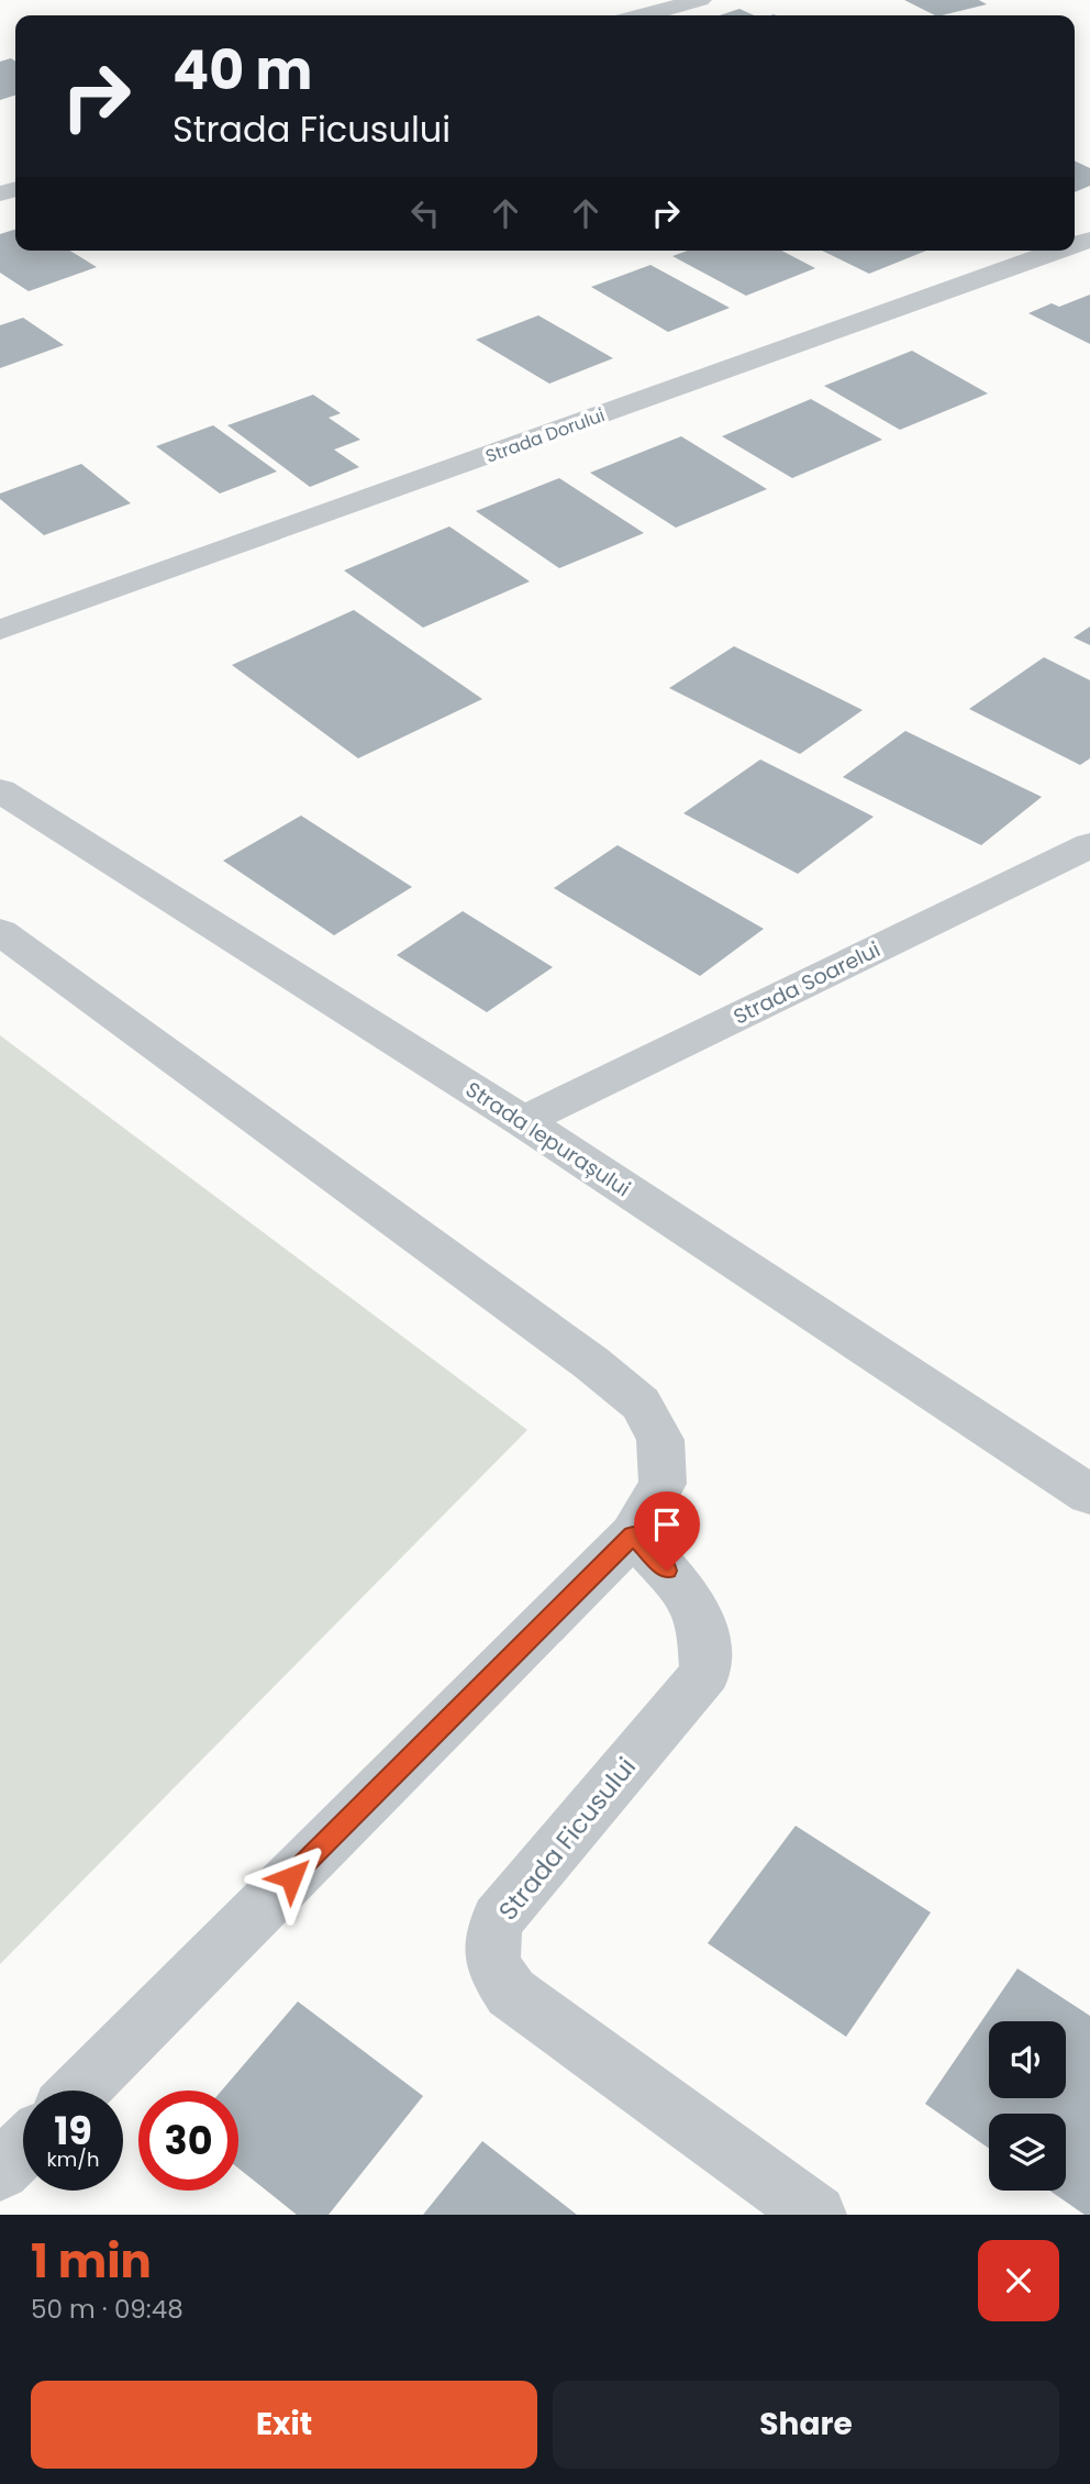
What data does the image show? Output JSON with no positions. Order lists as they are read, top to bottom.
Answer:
{
  "streets": {
    "street": [
      "Strada Dorului",
      "Strada Soarelui",
      "Strada Iepurașului",
      "Strada Ficusului"
    ]
  },
  "crossings": [
    ["Strada Soarelui", "Strada Iepurașului"]
  ],
  "page": {
    "turn": ["40 m", "Strada Ficusului"],
    "speed": "19 km/h",
    "limit": "30",
    "heading": ["1 min", "50 m · 09:48"],
    "buttons": ["Exit", "Share"]
  }
}
